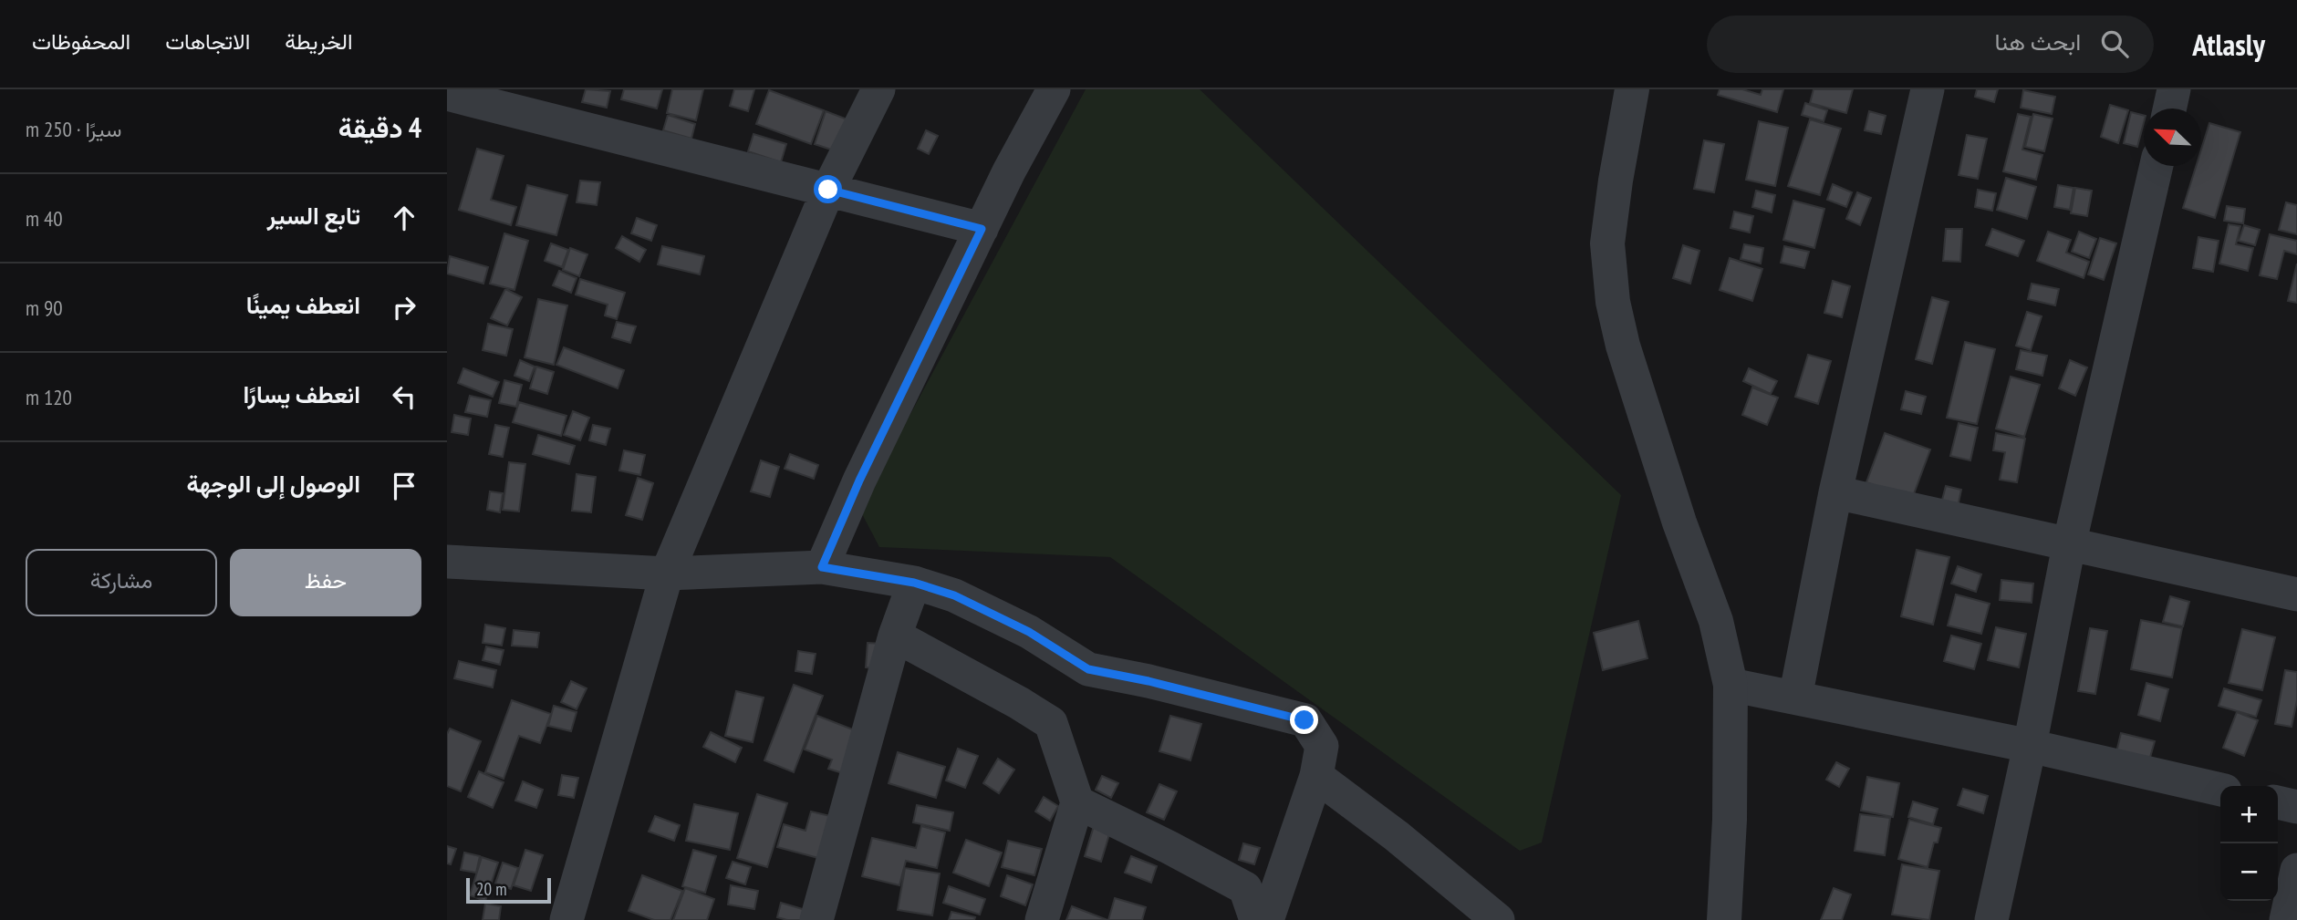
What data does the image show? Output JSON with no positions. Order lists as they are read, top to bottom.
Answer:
{
  "scale_bar": "20 m",
  "north": "top left",
  "page": {
    "header": "Atlasly",
    "search": "ابحث هنا",
    "nav": ["الخريطة", "الاتجاهات", "المحفوظات"],
    "heading": ["4 دقيقة", "سيرًا · 250 m"],
    "list": [
      ["تابع السير", "40 m"],
      ["انعطف يمينًا", "90 m"],
      ["انعطف يسارًا", "120 m"],
      "الوصول إلى الوجهة"
    ],
    "buttons": ["حفظ", "مشاركة"],
    "map_buttons": ["+", "−"],
    "scale": "20 m"
  }
}
